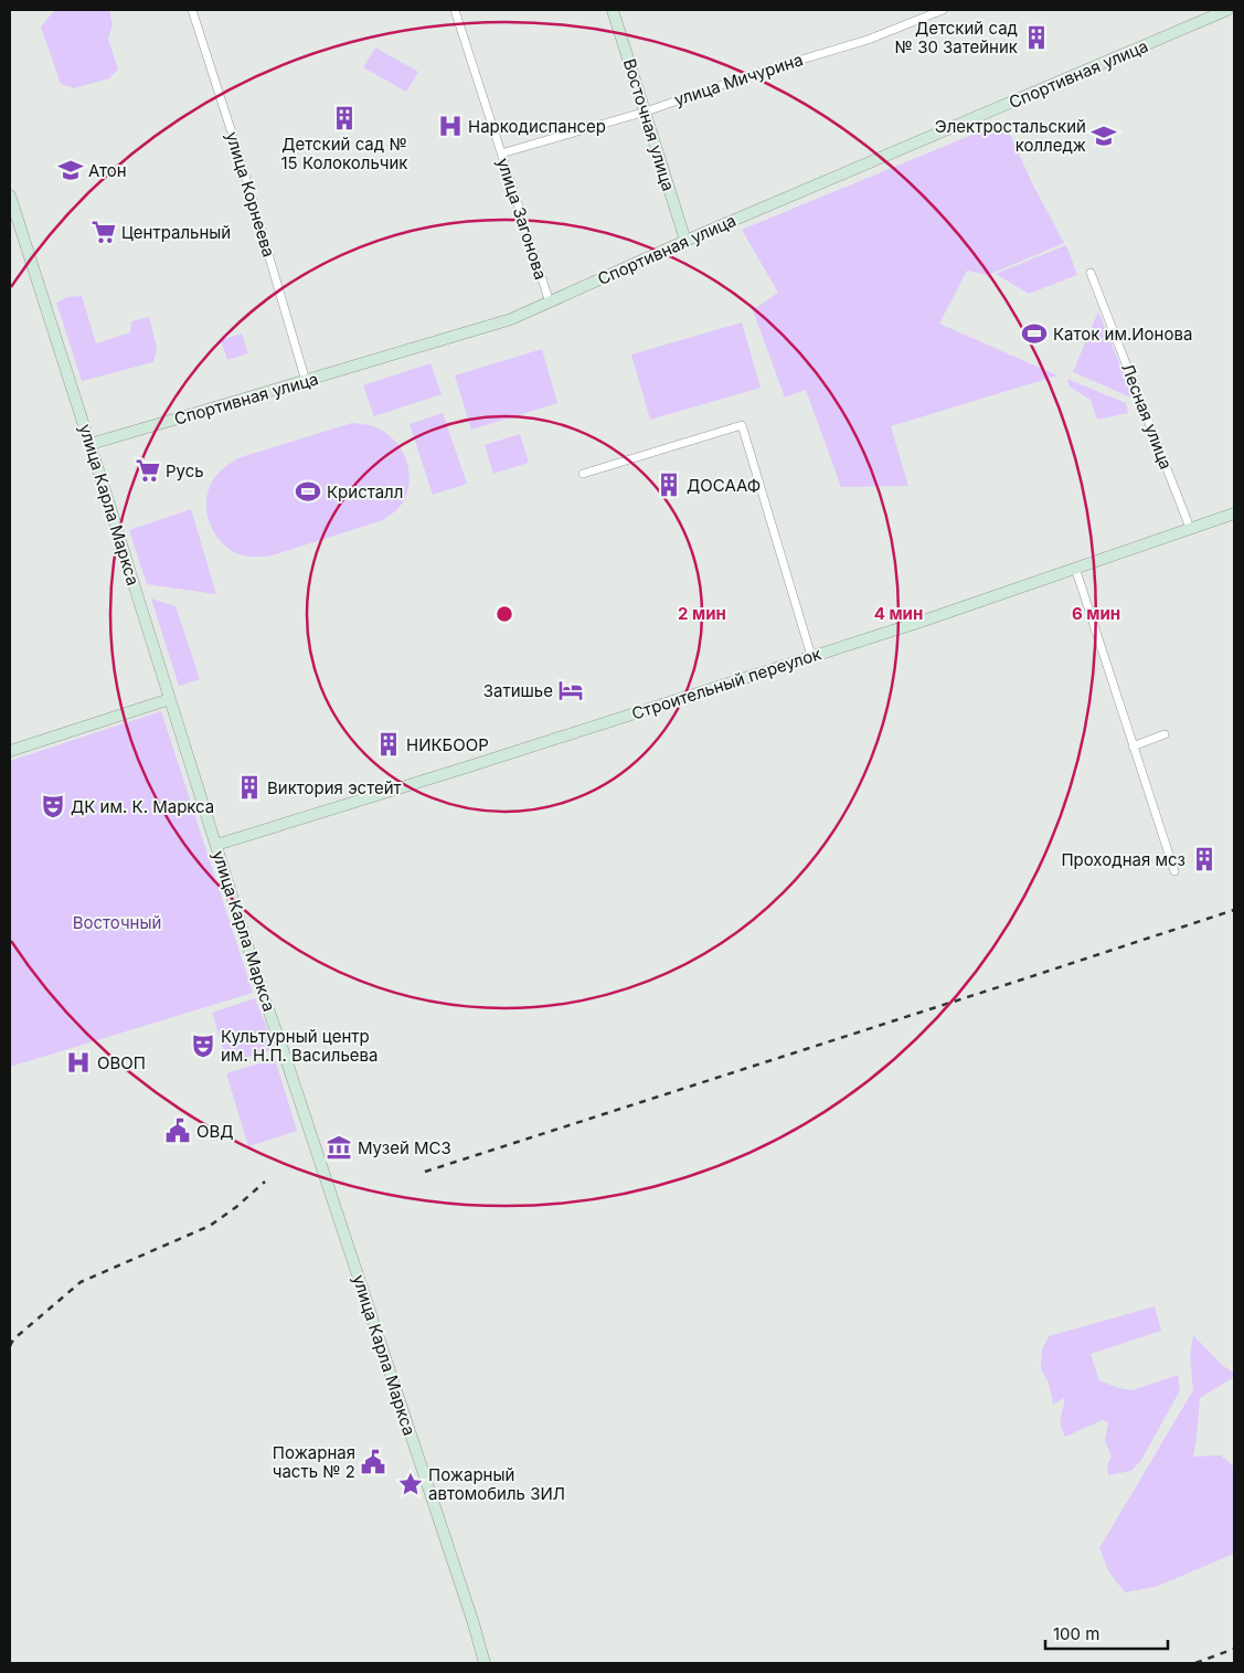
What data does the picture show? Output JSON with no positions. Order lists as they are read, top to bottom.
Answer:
{
  "streets": {
    "street": [
      "Спортивная улица",
      "улица Мичурина",
      "Восточная улица",
      "улица Корнеева",
      "улица Загонова",
      "Лесная улица",
      "улица Карла Маркса",
      "Строительный переулок"
    ]
  },
  "crossings": [
    ["Спортивная улица", "Восточная улица"],
    ["Спортивная улица", "улица Корнеева"],
    ["Спортивная улица", "улица Загонова"],
    ["Спортивная улица", "улица Карла Маркса"],
    ["улица Мичурина", "Восточная улица"],
    ["улица Мичурина", "улица Загонова"],
    ["Лесная улица", "Строительный переулок"],
    ["улица Карла Маркса", "Строительный переулок"]
  ],
  "parks": ["Восточный"],
  "places": {
    "building": [
      "Детский сад № 30 Затейник",
      "Детский сад № 15 Колокольчик",
      "ДОСААФ",
      "НИКБООР",
      "Виктория эстейт",
      "Проходная мсз"
    ],
    "hospital": ["Наркодиспансер", "ОВОП"],
    "school or university": ["Электростальский колледж", "Атон"],
    "supermarket": ["Центральный", "Русь"],
    "sports": ["Каток им.Ионова", "Кристалл"],
    "hotel": ["Затишье"],
    "theatre": ["ДК им. К. Маркса", "Культурный центр им. Н.П. Васильева"],
    "public building": ["ОВД", "Пожарная часть № 2"],
    "museum": ["Музей МСЗ"],
    "place": ["Пожарный автомобиль ЗИЛ"]
  },
  "scale_bar": "100 m",
  "rings": ["2 мин", "4 мин", "6 мин"]
}
